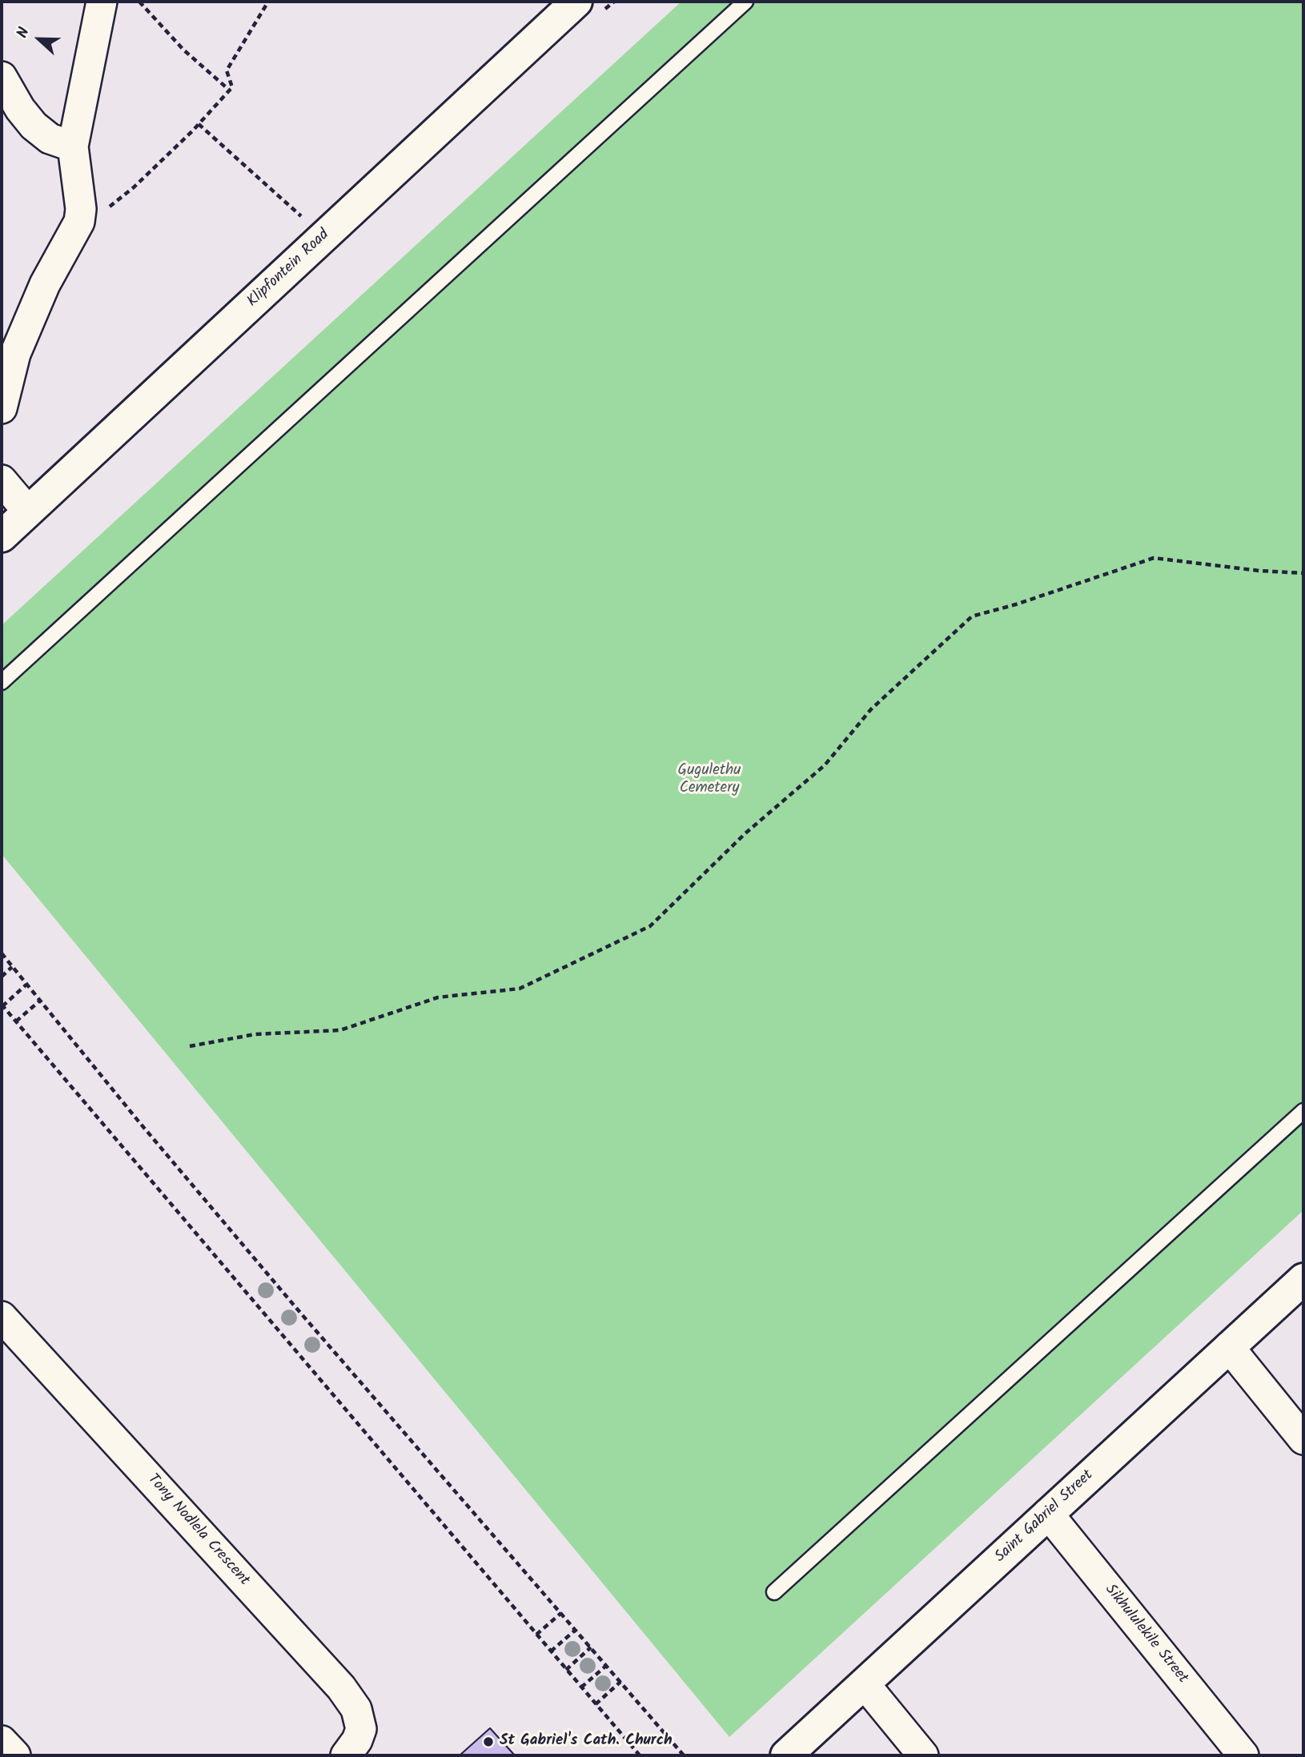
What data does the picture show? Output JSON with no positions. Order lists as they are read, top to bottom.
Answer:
{
  "streets": {
    "main road": ["Klipfontein Road", "Saint Gabriel Street"],
    "street": ["Tony Nodlela Crescent", "Sikhululekile Street"]
  },
  "crossings": [
    ["Saint Gabriel Street", "Sikhululekile Street"]
  ],
  "parks": ["Gugulethu Cemetery"],
  "places": ["St Gabriel's Cath. Church"],
  "north": "left"
}
